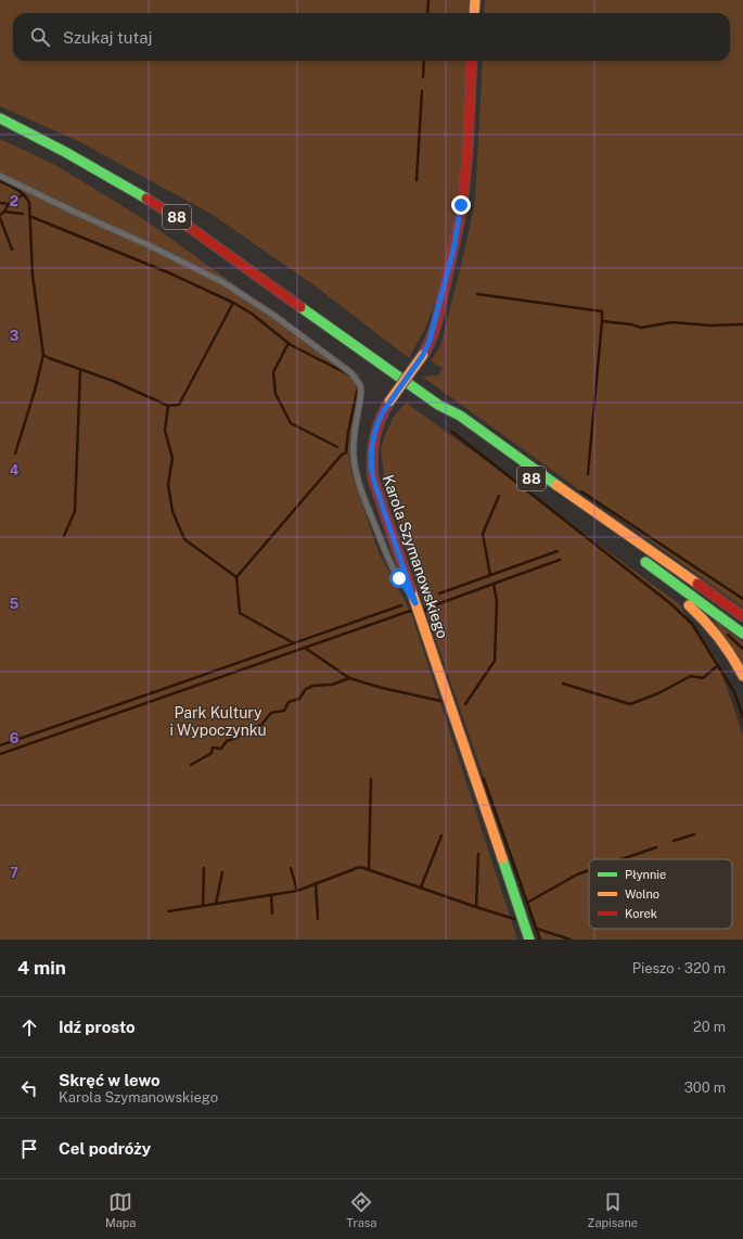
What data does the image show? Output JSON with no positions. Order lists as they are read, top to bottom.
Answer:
{
  "streets": {
    "main road": ["88", "Karola Szymanowskiego"]
  },
  "parks": ["Park Kultury i Wypoczynku"],
  "legend": ["Płynnie", "Wolno", "Korek"],
  "page": {
    "search": "Szukaj tutaj",
    "heading": ["4 min", "Pieszo · 320 m"],
    "list": [
      ["Idź prosto", "20 m"],
      ["Skręć w lewo", "Karola Szymanowskiego", "300 m"],
      "Cel podróży"
    ],
    "nav": ["Mapa", "Trasa", "Zapisane"]
  },
  "grid": {
    "rows": [
      "2",
      "3",
      "4",
      "5",
      "6",
      "7"
    ]
  }
}
